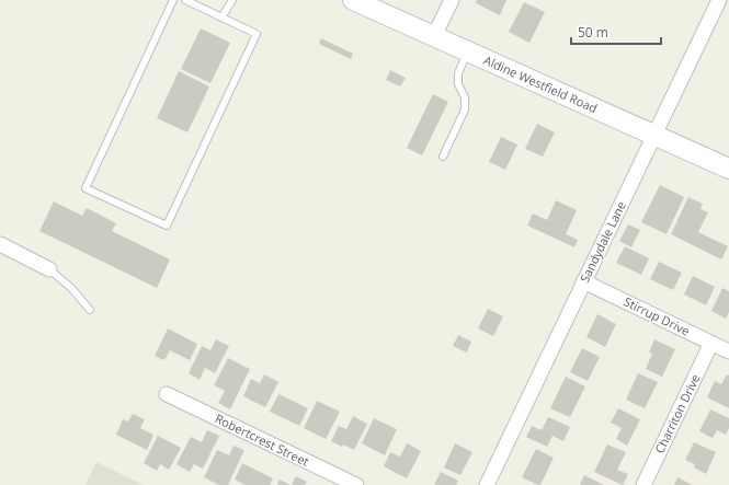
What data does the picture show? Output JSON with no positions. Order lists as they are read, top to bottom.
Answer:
{
  "streets": {
    "main road": ["Aldine Westfield Road"],
    "street": [
      "Sandydale Lane",
      "Stirrup Drive",
      "Charriton Drive",
      "Robertcrest Street"
    ]
  },
  "crossings": [
    ["Aldine Westfield Road", "Sandydale Lane"],
    ["Sandydale Lane", "Stirrup Drive"],
    ["Stirrup Drive", "Charriton Drive"]
  ],
  "scale_bar": "50 m"
}
